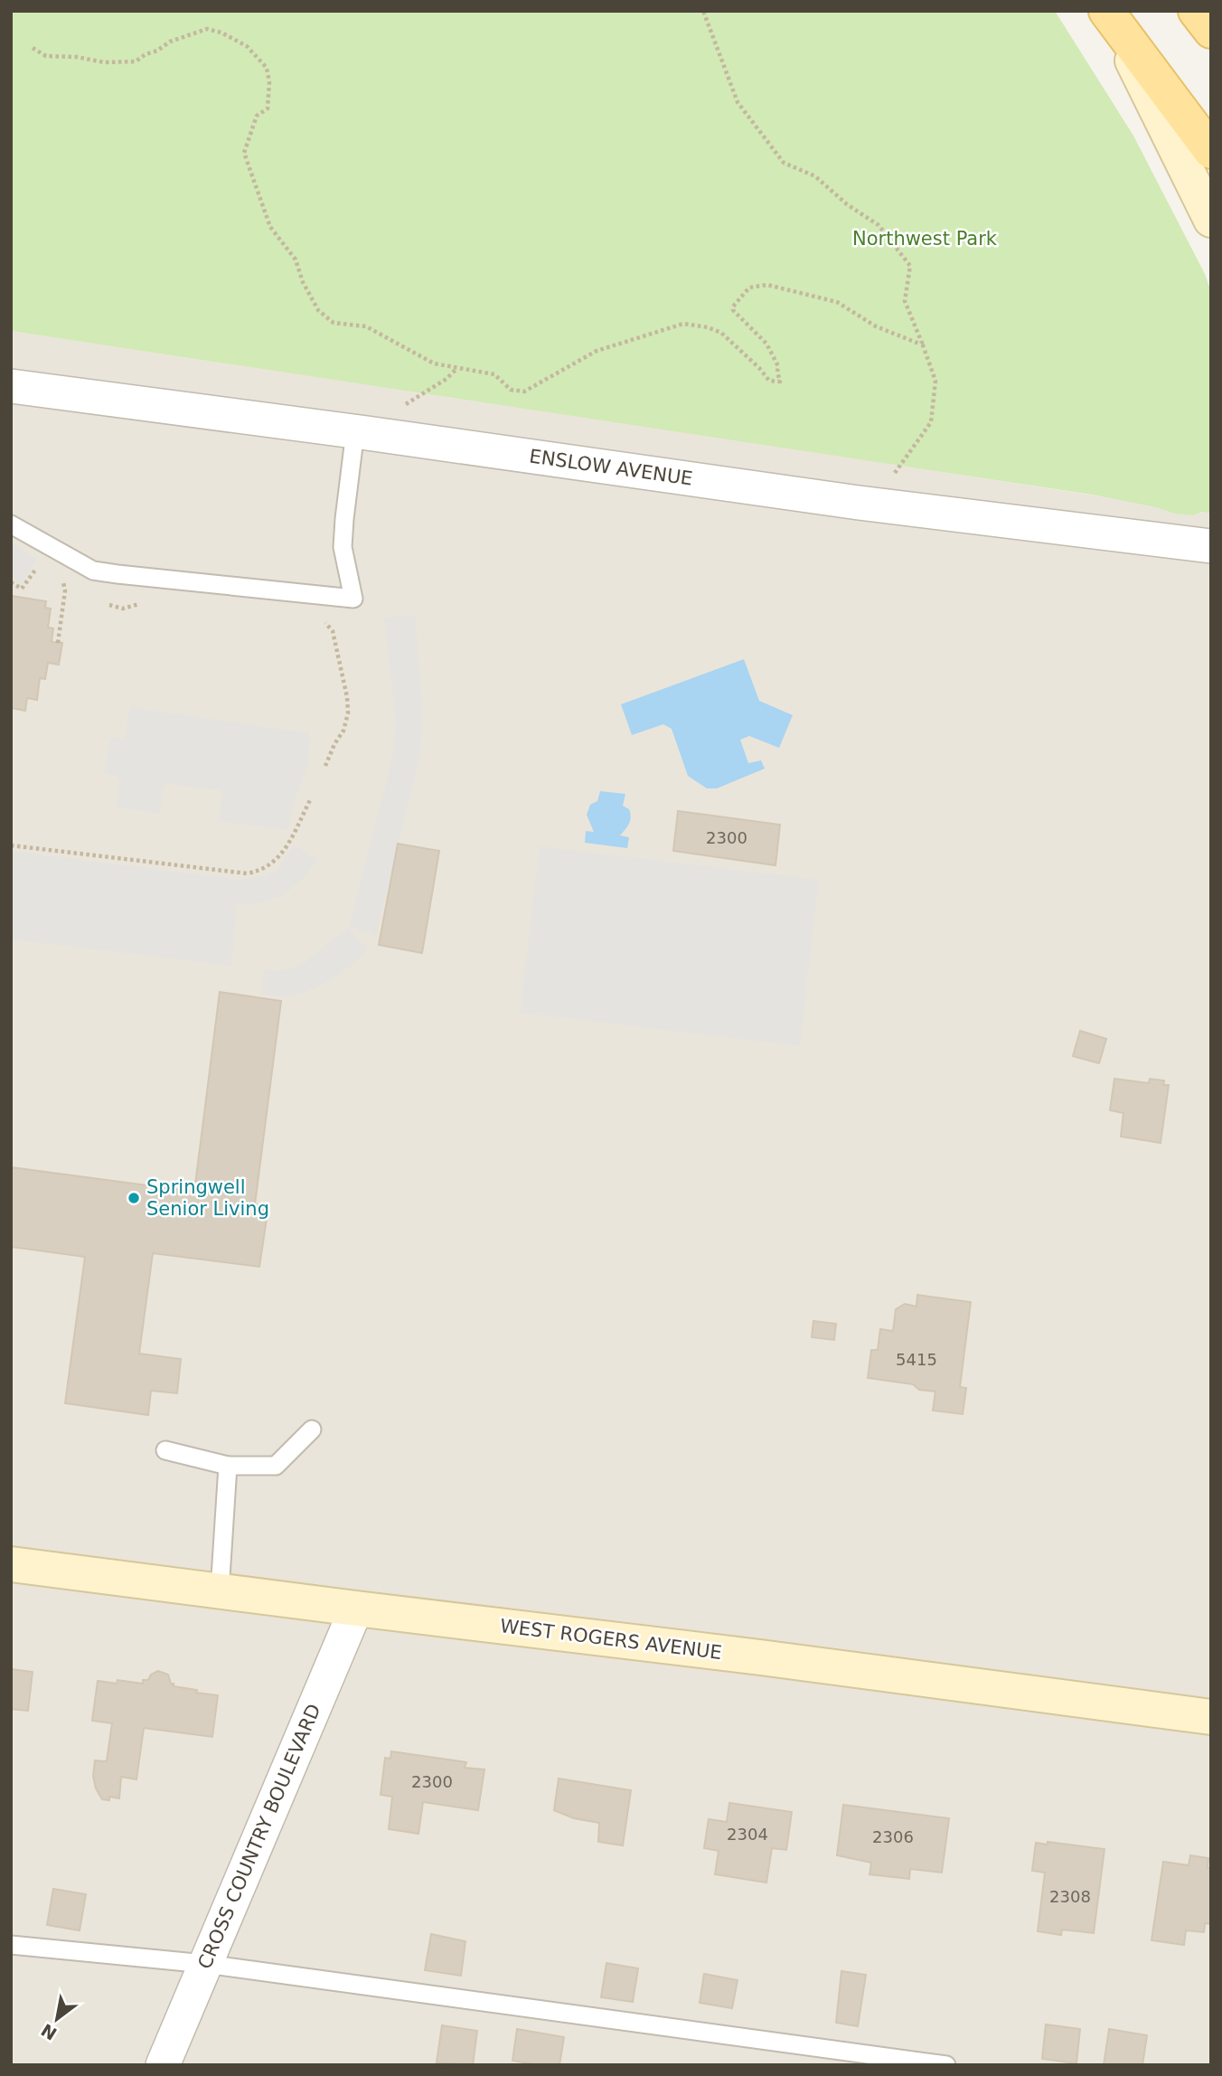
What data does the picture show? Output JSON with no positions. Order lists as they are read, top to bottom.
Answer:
{
  "streets": {
    "street": ["ENSLOW AVENUE", "WEST ROGERS AVENUE", "CROSS COUNTRY BOULEVARD"]
  },
  "crossings": [
    ["WEST ROGERS AVENUE", "CROSS COUNTRY BOULEVARD"]
  ],
  "parks": ["Northwest Park"],
  "places": ["Springwell Senior Living"],
  "house_numbers": [
    "2300",
    "5415",
    "2300",
    "2304",
    "2306",
    "2308"
  ],
  "north": "bottom left"
}
